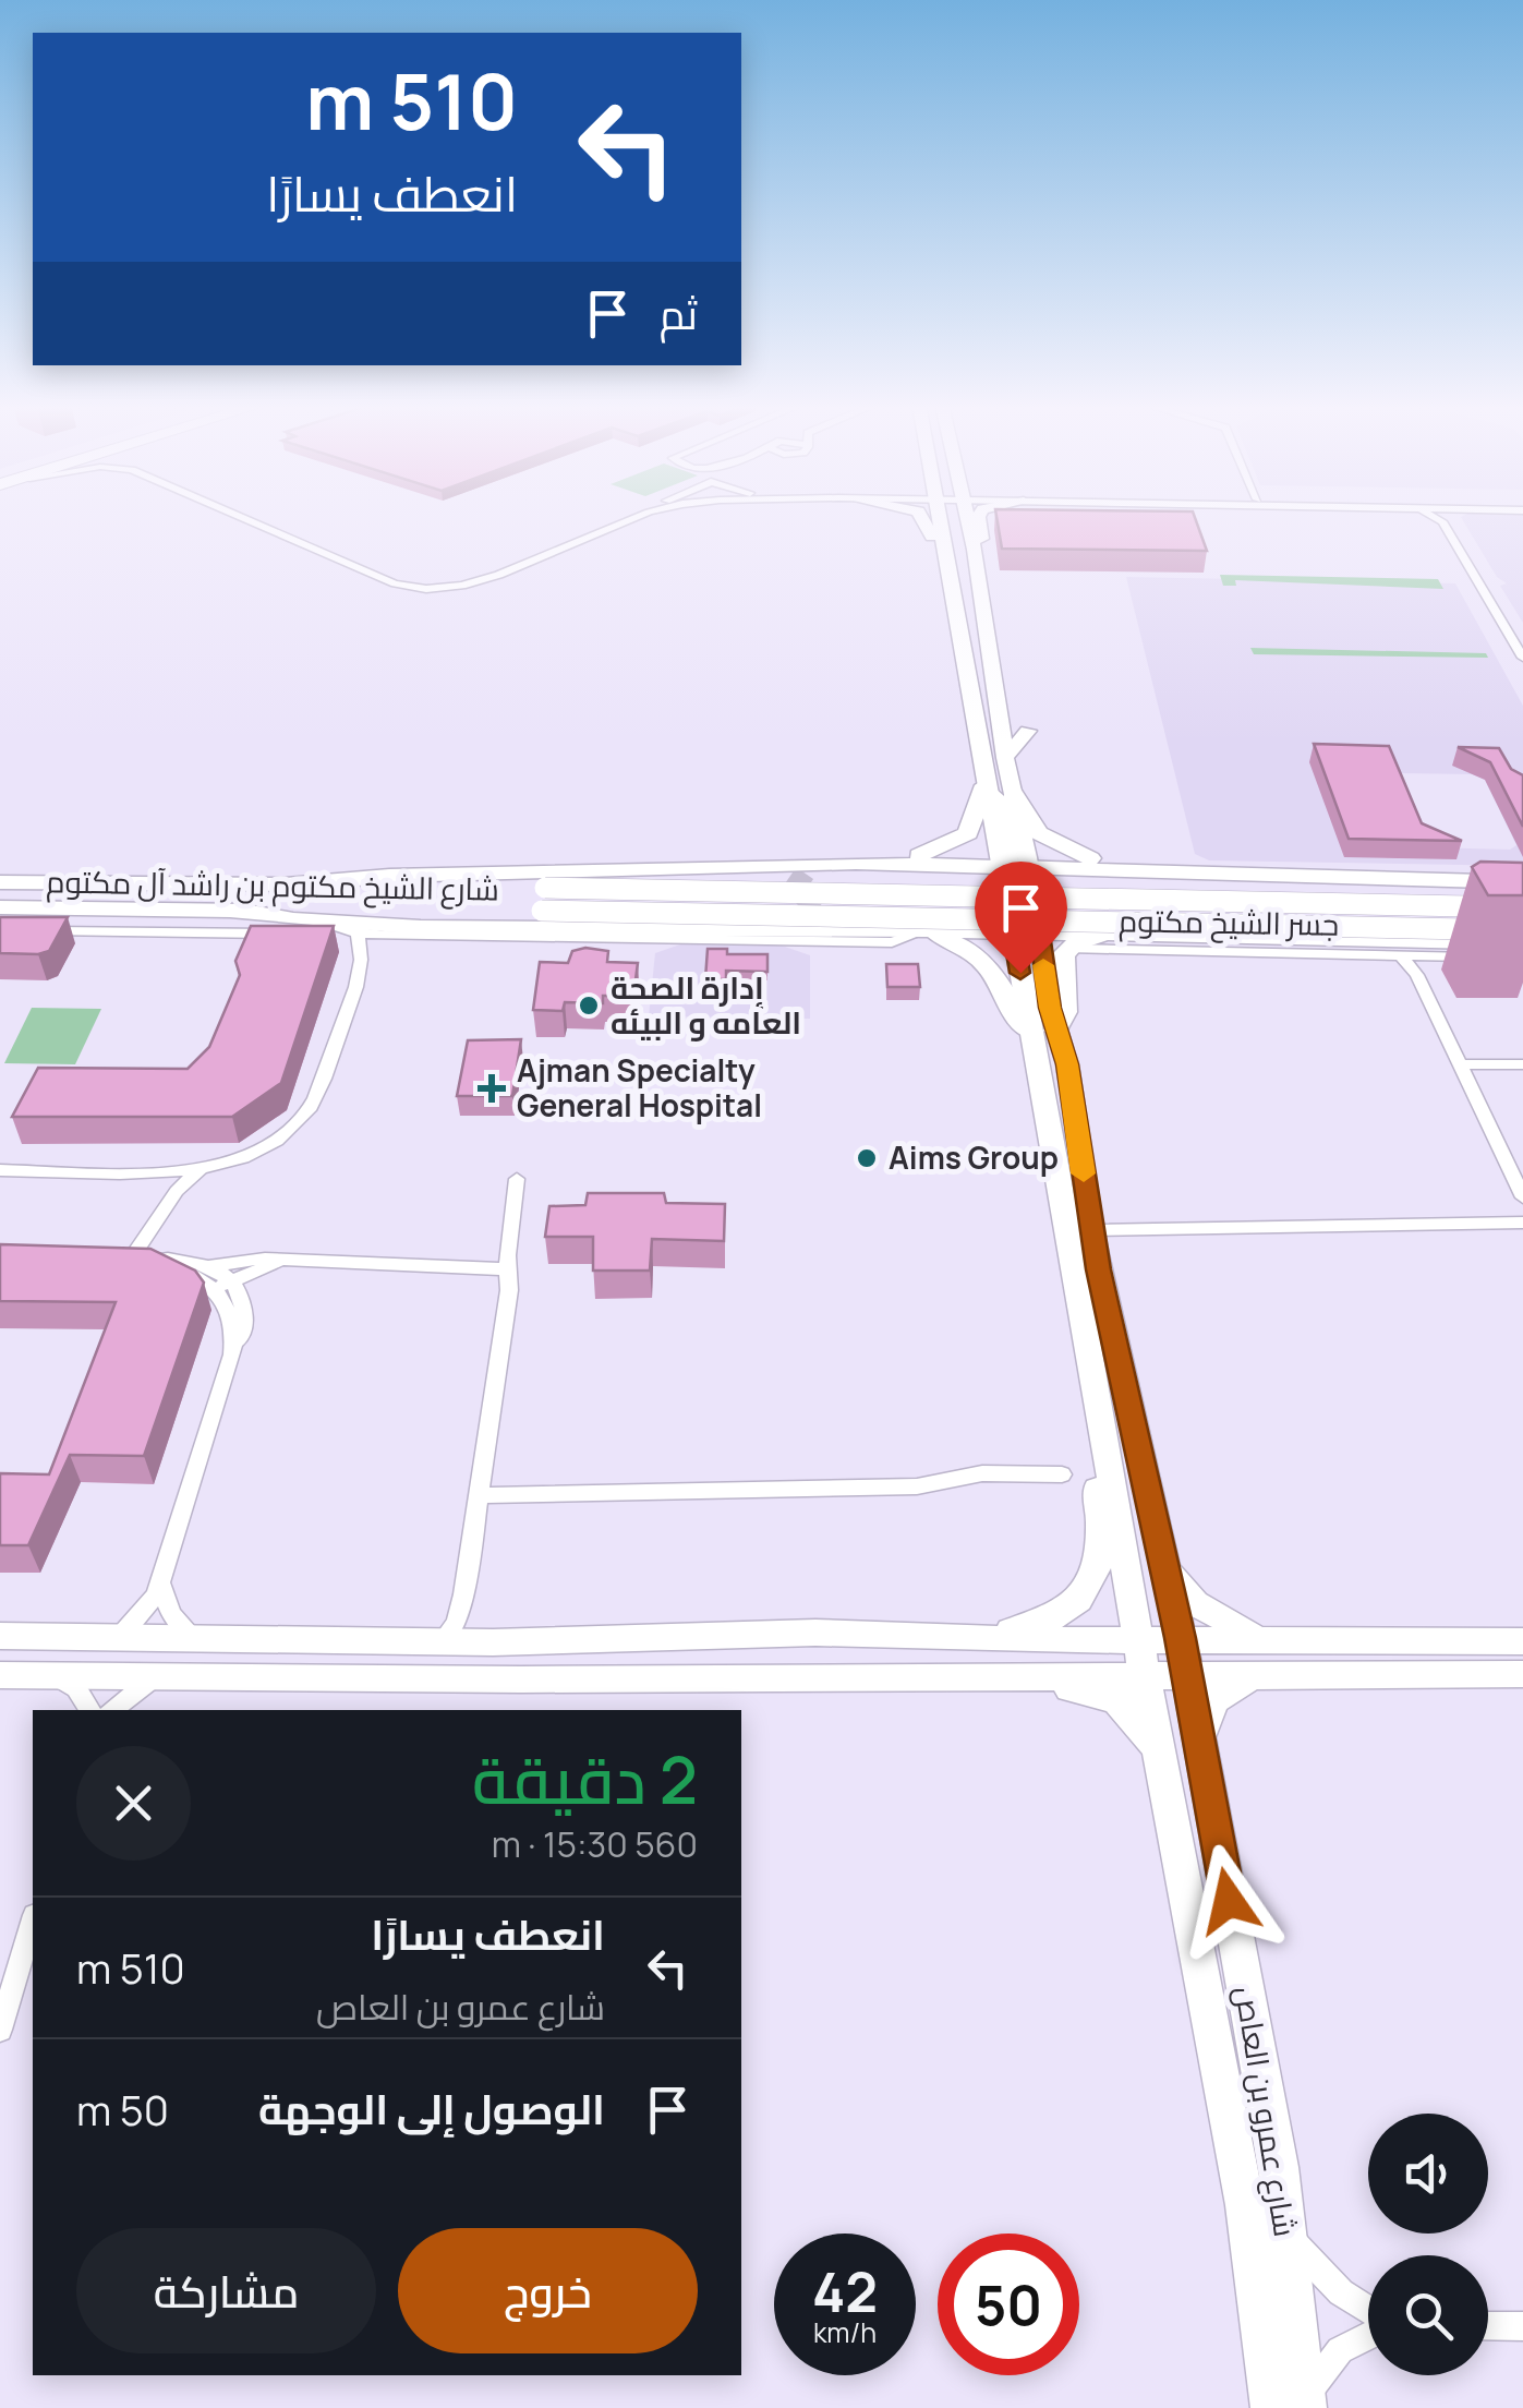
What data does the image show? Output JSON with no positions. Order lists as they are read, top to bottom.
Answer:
{
  "streets": {
    "main road": ["شارع الشيخ مكتوم بن راشد آل مكتوم", "جسر الشيخ مكتوم", "شارع عمرو بن العاص"]
  },
  "crossings": [
    ["شارع الشيخ مكتوم بن راشد آل مكتوم", "جسر الشيخ مكتوم"]
  ],
  "places": {
    "other": ["إدارة الصحة العامه و البيئه", "Aims Group"],
    "health": ["Ajman Specialty General Hospital"]
  },
  "page": {
    "turn": ["510 m", "انعطف يسارًا"],
    "then": "ثم",
    "heading": ["2 دقيقة", "560 m · 15:30"],
    "list": [
      {
        "name": "انعطف يسارًا",
        "note": "شارع عمرو بن العاص",
        "value": "510 m"
      },
      {
        "name": "الوصول إلى الوجهة",
        "value": "50 m"
      }
    ],
    "buttons": ["خروج", "مشاركة"],
    "speed": "42 km/h",
    "limit": "50"
  }
}
